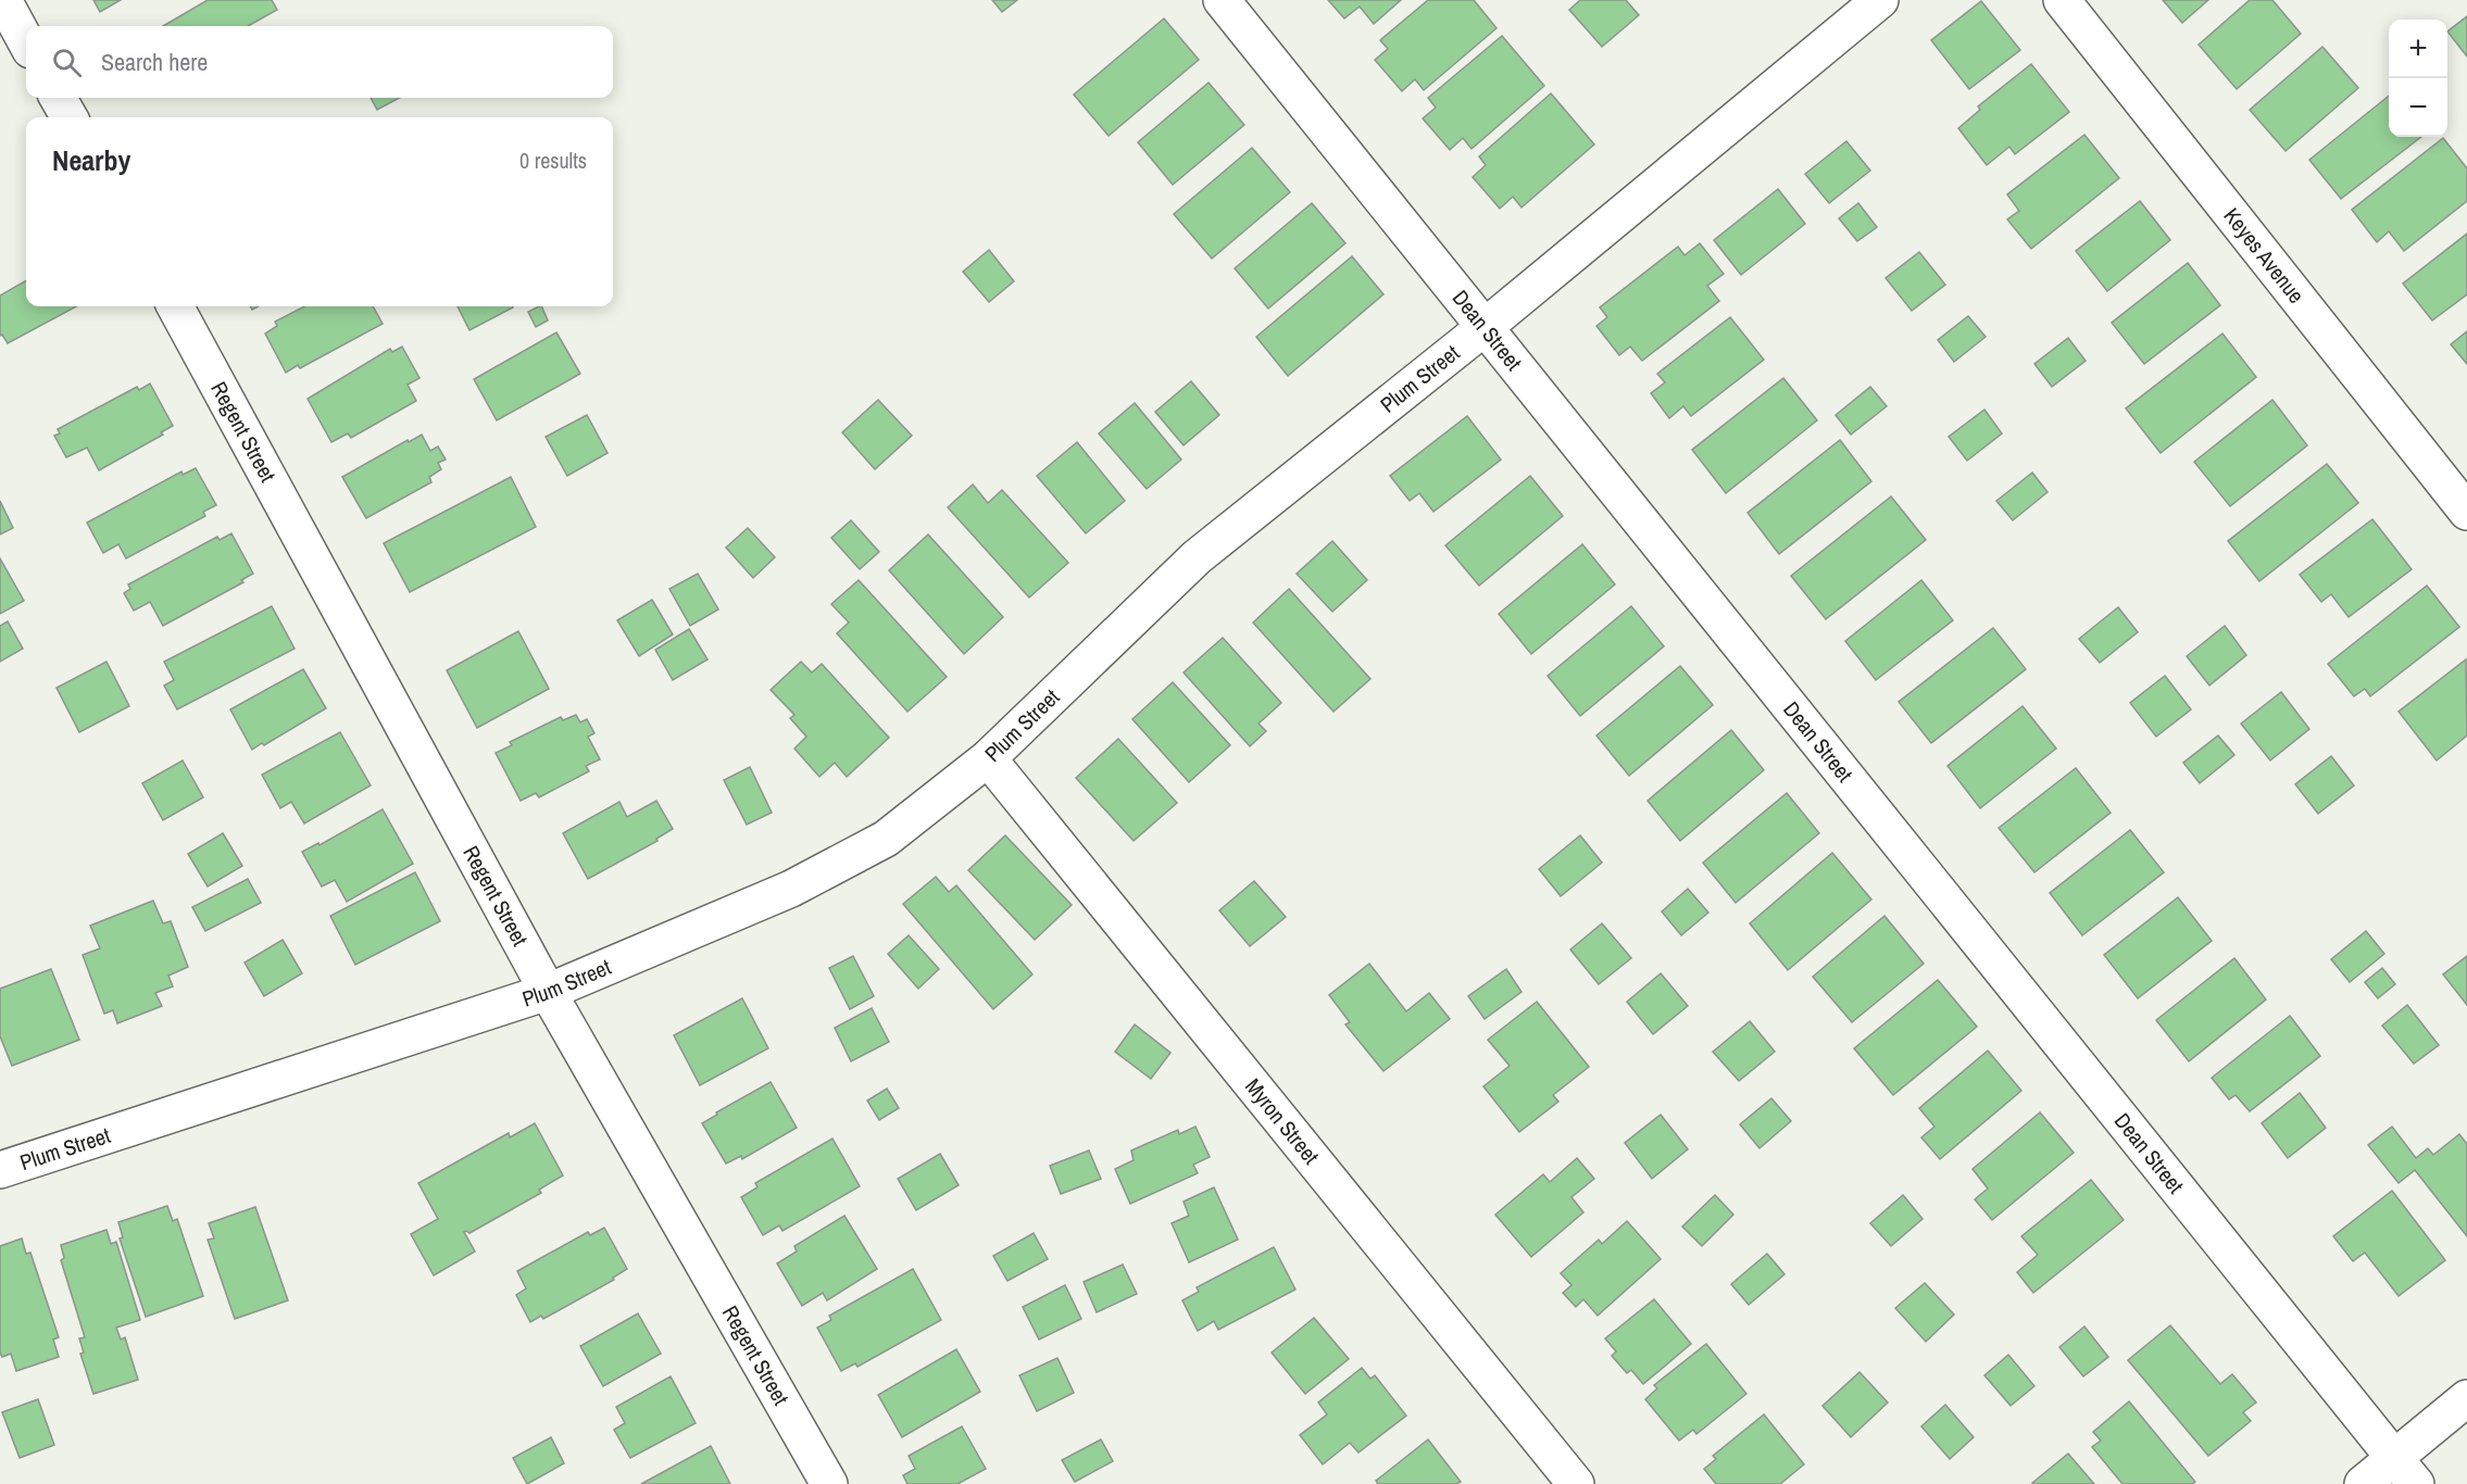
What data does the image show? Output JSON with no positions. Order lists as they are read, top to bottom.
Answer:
{
  "streets": {
    "street": [
      "Keyes Avenue",
      "Dean Street",
      "Plum Street",
      "Regent Street",
      "Myron Street"
    ]
  },
  "crossings": [
    ["Dean Street", "Plum Street"],
    ["Plum Street", "Regent Street"],
    ["Plum Street", "Myron Street"]
  ],
  "page": {
    "map_buttons": ["+", "−"],
    "search": "Search here",
    "heading": ["Nearby", "0 results"]
  }
}
